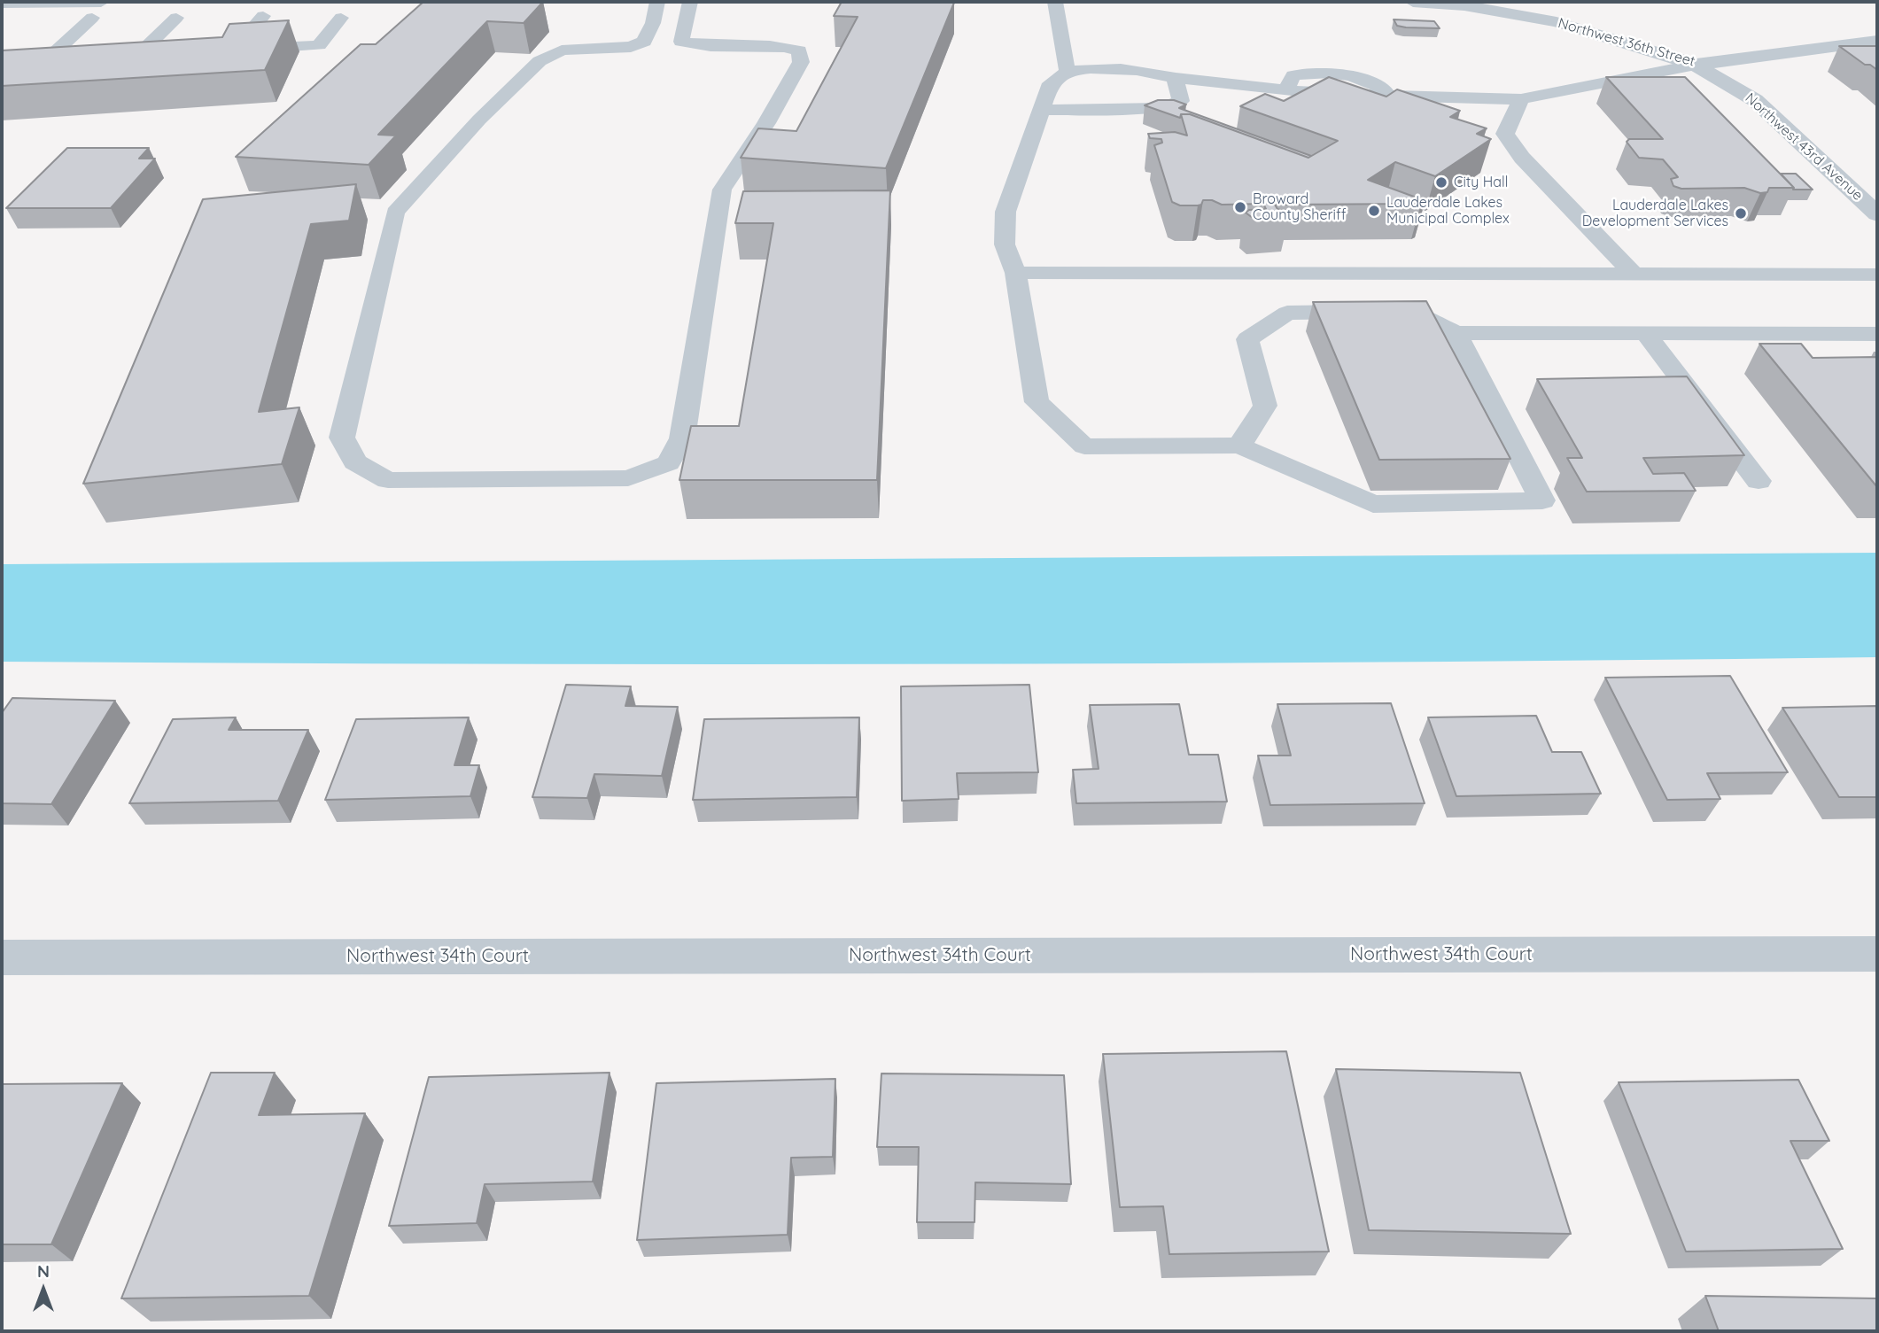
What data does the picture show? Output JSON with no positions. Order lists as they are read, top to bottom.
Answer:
{
  "streets": {
    "street": ["Northwest 36th Street", "Northwest 43rd Avenue", "Northwest 34th Court"]
  },
  "crossings": [
    ["Northwest 36th Street", "Northwest 43rd Avenue"]
  ],
  "places": [
    "City Hall",
    "Broward County Sheriff",
    "Lauderdale Lakes Municipal Complex",
    "Lauderdale Lakes Development Services"
  ],
  "north": "top"
}
